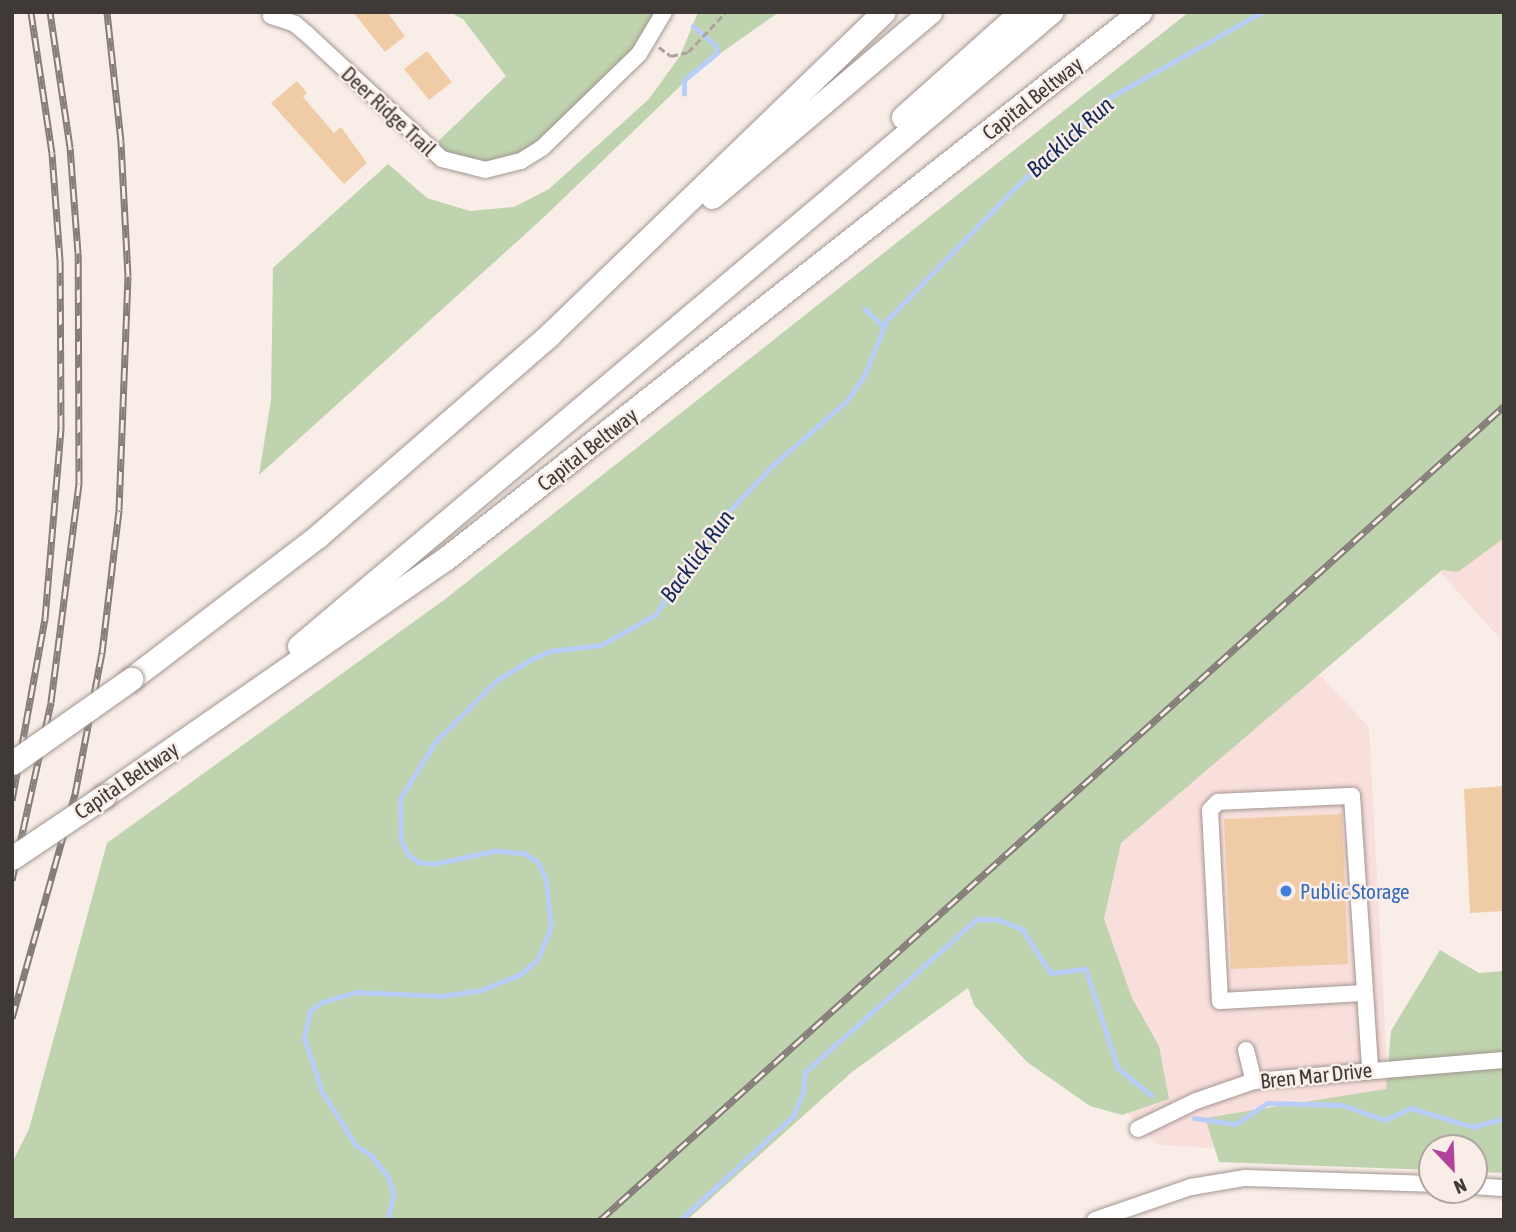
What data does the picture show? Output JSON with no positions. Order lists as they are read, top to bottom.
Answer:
{
  "streets": {
    "highway": ["Capital Beltway"],
    "street": ["Deer Ridge Trail", "Bren Mar Drive"]
  },
  "water": ["Backlick Run"],
  "places": ["Public Storage"],
  "north": "bottom right"
}
